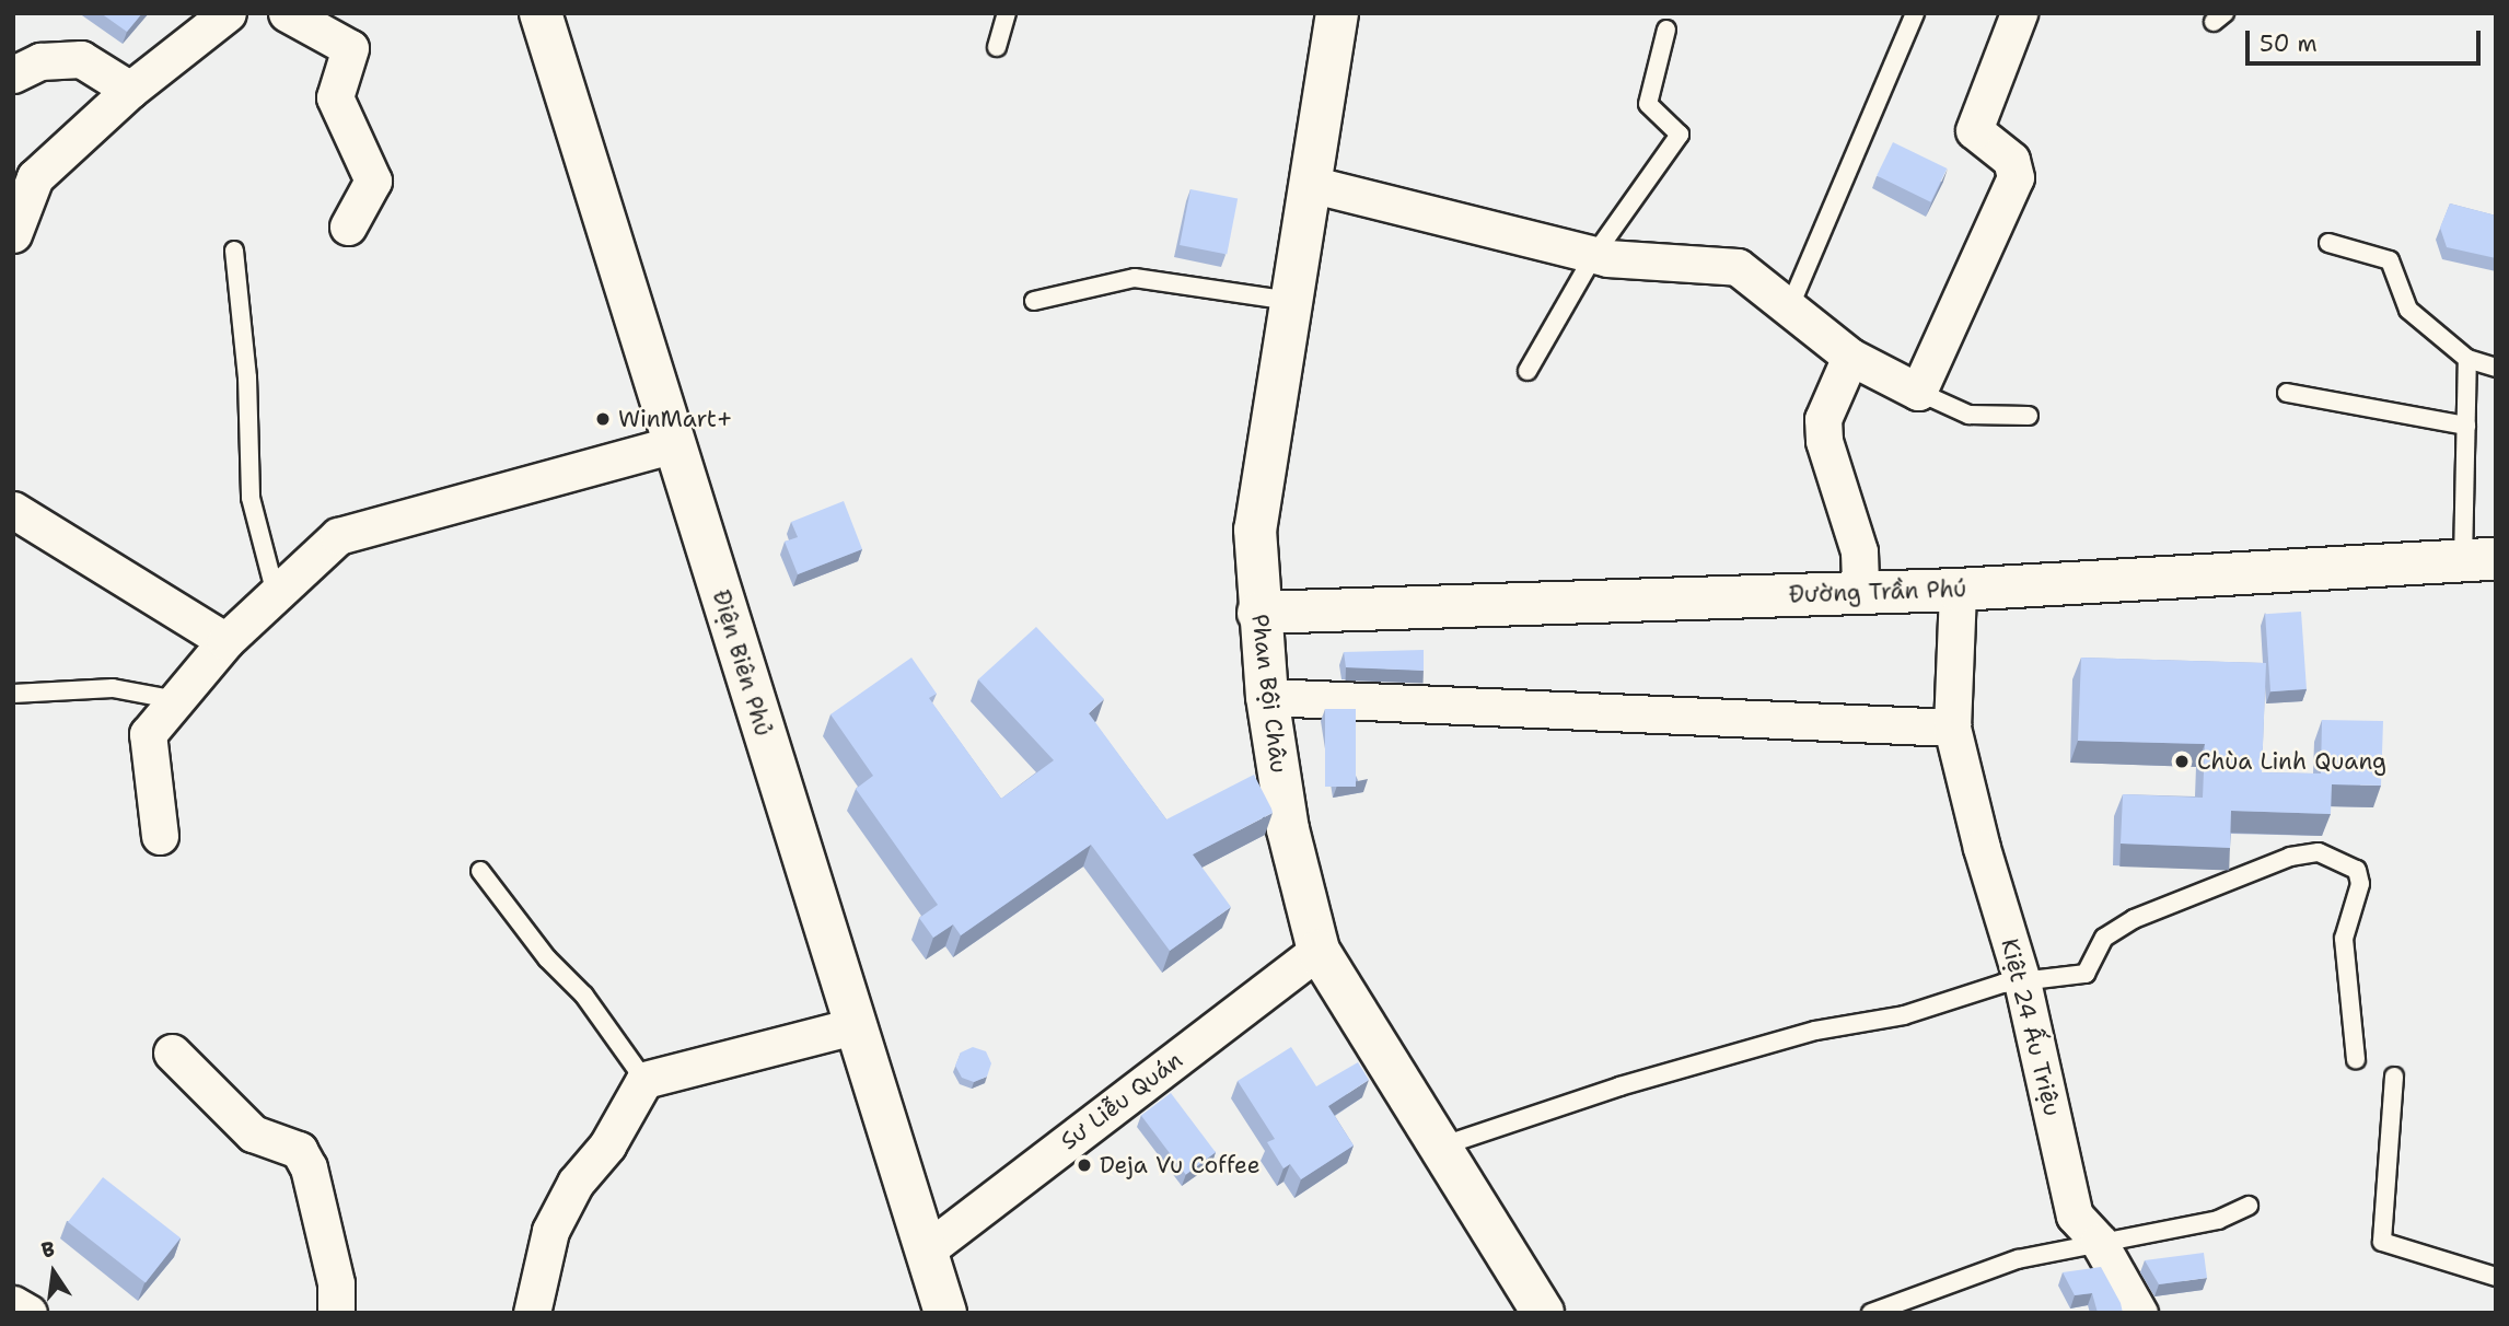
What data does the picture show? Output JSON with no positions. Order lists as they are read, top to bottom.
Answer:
{
  "streets": {
    "street": [
      "Đường Trần Phú",
      "Điện Biên Phủ",
      "Phan Bội Châu",
      "Kiệt 24 Ấu Triệu",
      "Sư Liễu Quán"
    ]
  },
  "crossings": [
    ["Đường Trần Phú", "Phan Bội Châu"],
    ["Đường Trần Phú", "Kiệt 24 Ấu Triệu"],
    ["Điện Biên Phủ", "Sư Liễu Quán"],
    ["Phan Bội Châu", "Sư Liễu Quán"]
  ],
  "places": ["WinMart+", "Chùa Linh Quang", "Deja Vu Coffee"],
  "scale_bar": "50 m",
  "north": "top"
}
